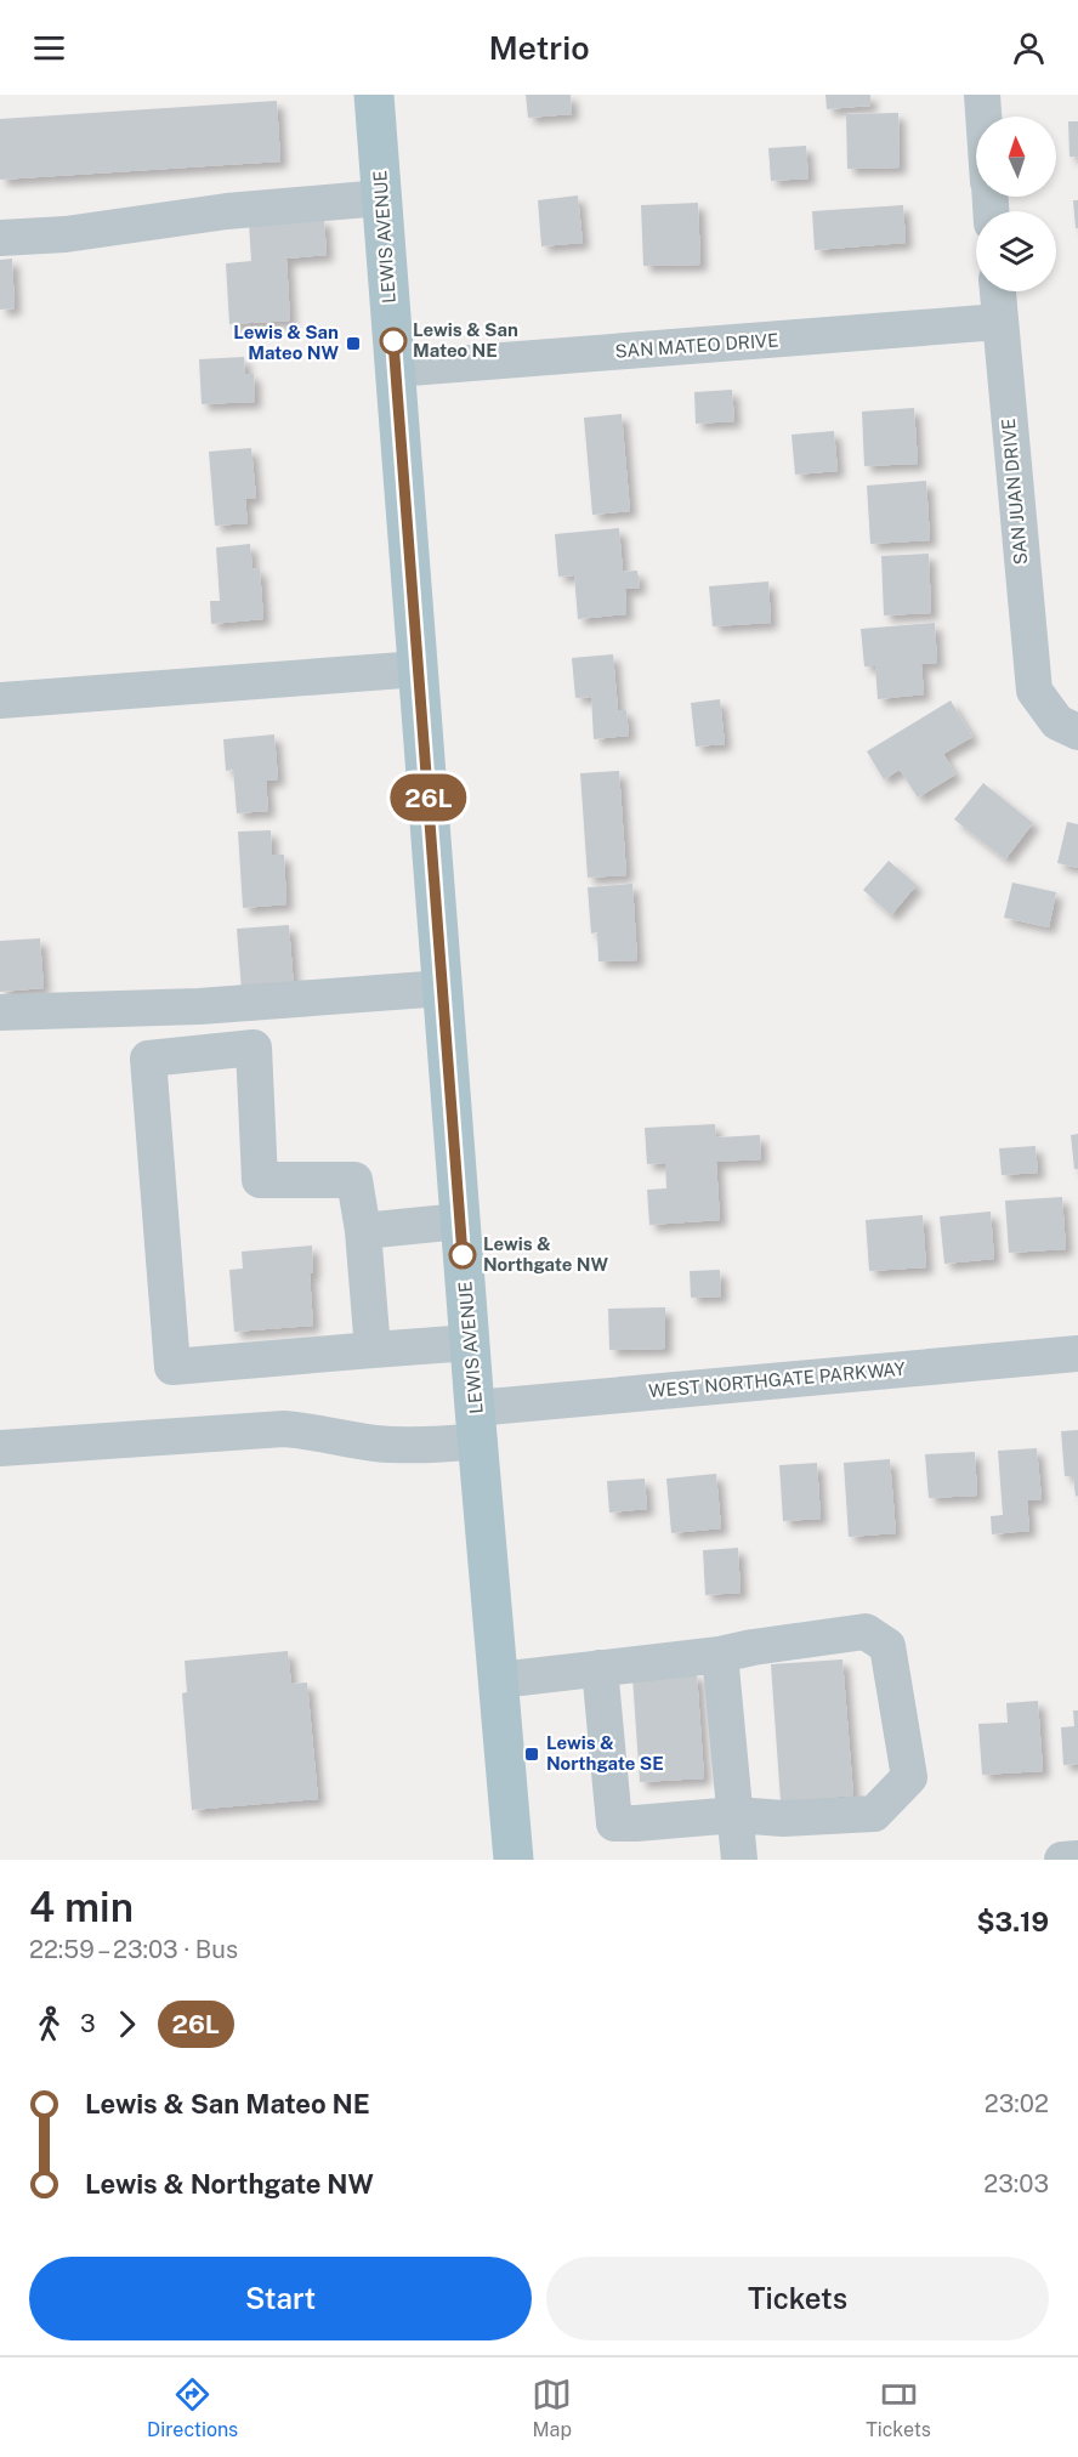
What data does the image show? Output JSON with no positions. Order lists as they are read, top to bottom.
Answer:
{
  "streets": {
    "main road": ["LEWIS AVENUE"],
    "street": ["SAN MATEO DRIVE", "SAN JUAN DRIVE", "WEST NORTHGATE PARKWAY"]
  },
  "crossings": [
    ["LEWIS AVENUE", "SAN MATEO DRIVE"],
    ["LEWIS AVENUE", "WEST NORTHGATE PARKWAY"],
    ["SAN MATEO DRIVE", "SAN JUAN DRIVE"]
  ],
  "places": {
    "other": ["Lewis & San Mateo NE", "Lewis & Northgate NW"],
    "transit": ["Lewis & San Mateo NW", "Lewis & Northgate SE"]
  },
  "lines": ["bus line 26L"],
  "north": "top",
  "page": {
    "header": "Metrio",
    "on_map": "26L",
    "heading": ["4 min", "22:59 – 23:03 · Bus", "$3.19"],
    "legs": ["3", "26L"],
    "list": [
      {
        "name": "Lewis & San Mateo NE",
        "value": "23:02"
      },
      {
        "name": "Lewis & Northgate NW",
        "value": "23:03"
      }
    ],
    "buttons": ["Start", "Tickets"],
    "tabs": ["Directions", "Map", "Tickets"]
  }
}
